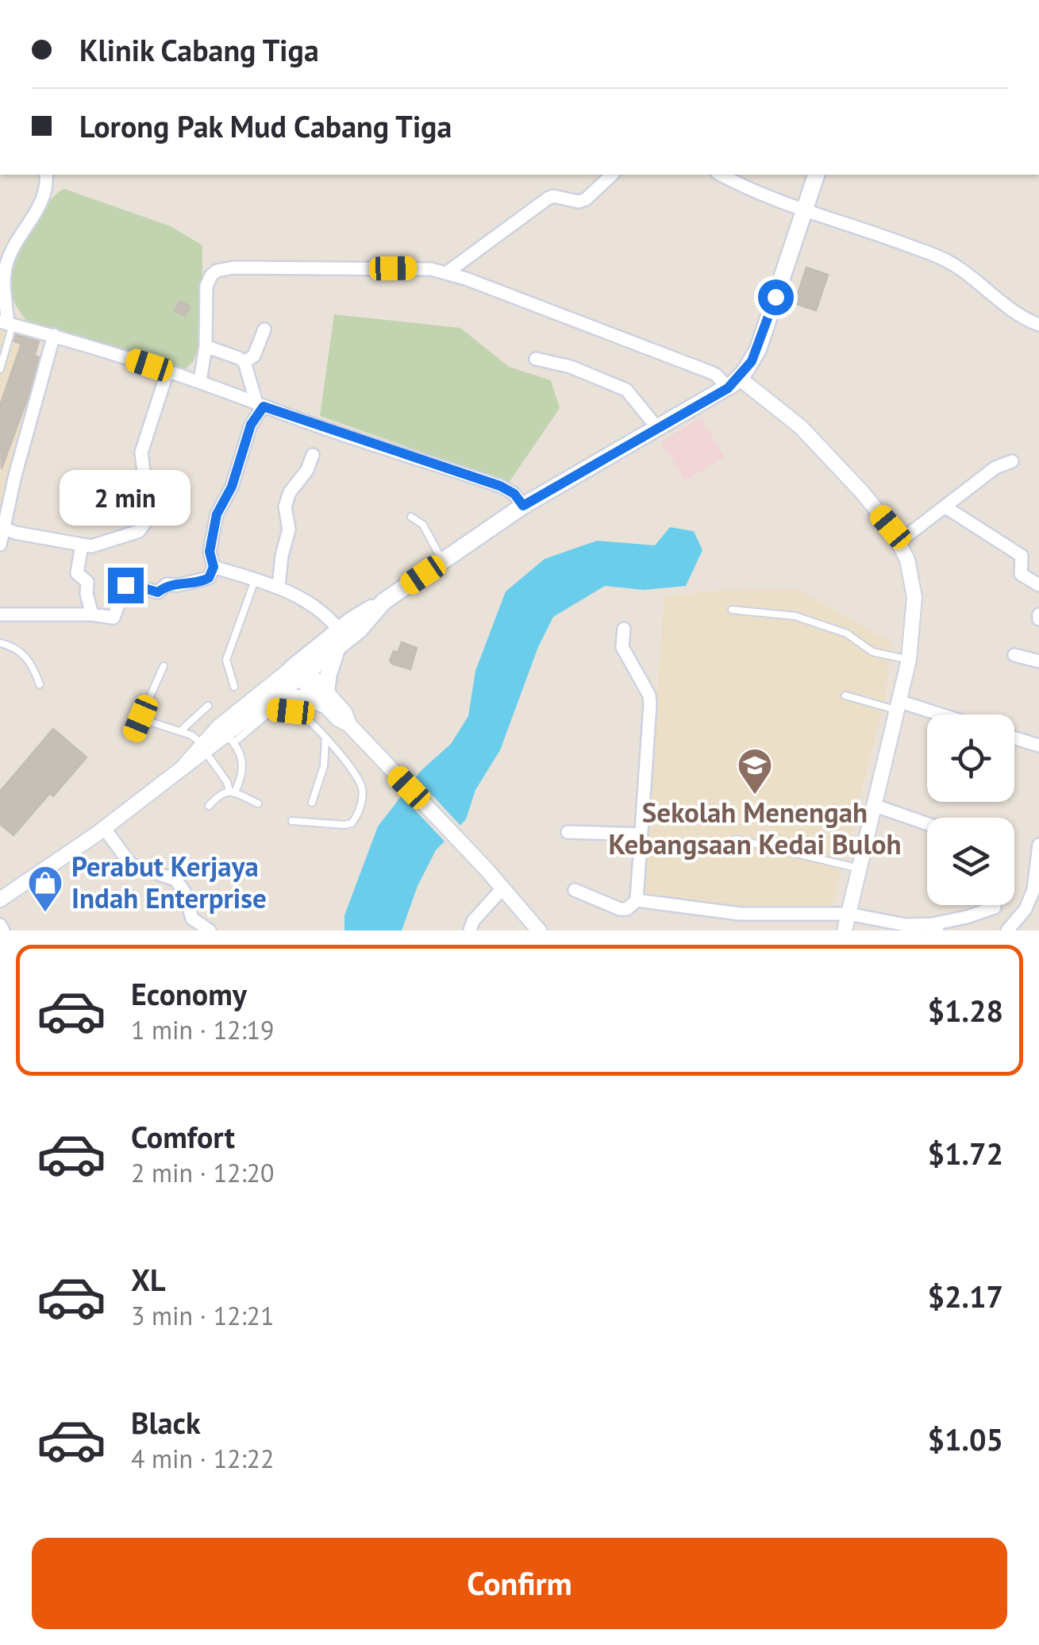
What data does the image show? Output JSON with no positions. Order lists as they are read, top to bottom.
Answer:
{
  "places": {
    "school or university": ["Sekolah Menengah Kebangsaan Kedai Buloh"],
    "shop": ["Perabut Kerjaya Indah Enterprise"]
  },
  "page": {
    "banner": ["Klinik Cabang Tiga", "Lorong Pak Mud Cabang Tiga"],
    "bubble": "2 min",
    "list": [
      {
        "name": "Economy",
        "note": "1 min · 12:19",
        "value": "$1.28"
      },
      {
        "name": "Comfort",
        "note": "2 min · 12:20",
        "value": "$1.72"
      },
      {
        "name": "XL",
        "note": "3 min · 12:21",
        "value": "$2.17"
      },
      {
        "name": "Black",
        "note": "4 min · 12:22",
        "value": "$1.05"
      }
    ],
    "buttons": "Confirm"
  }
}
